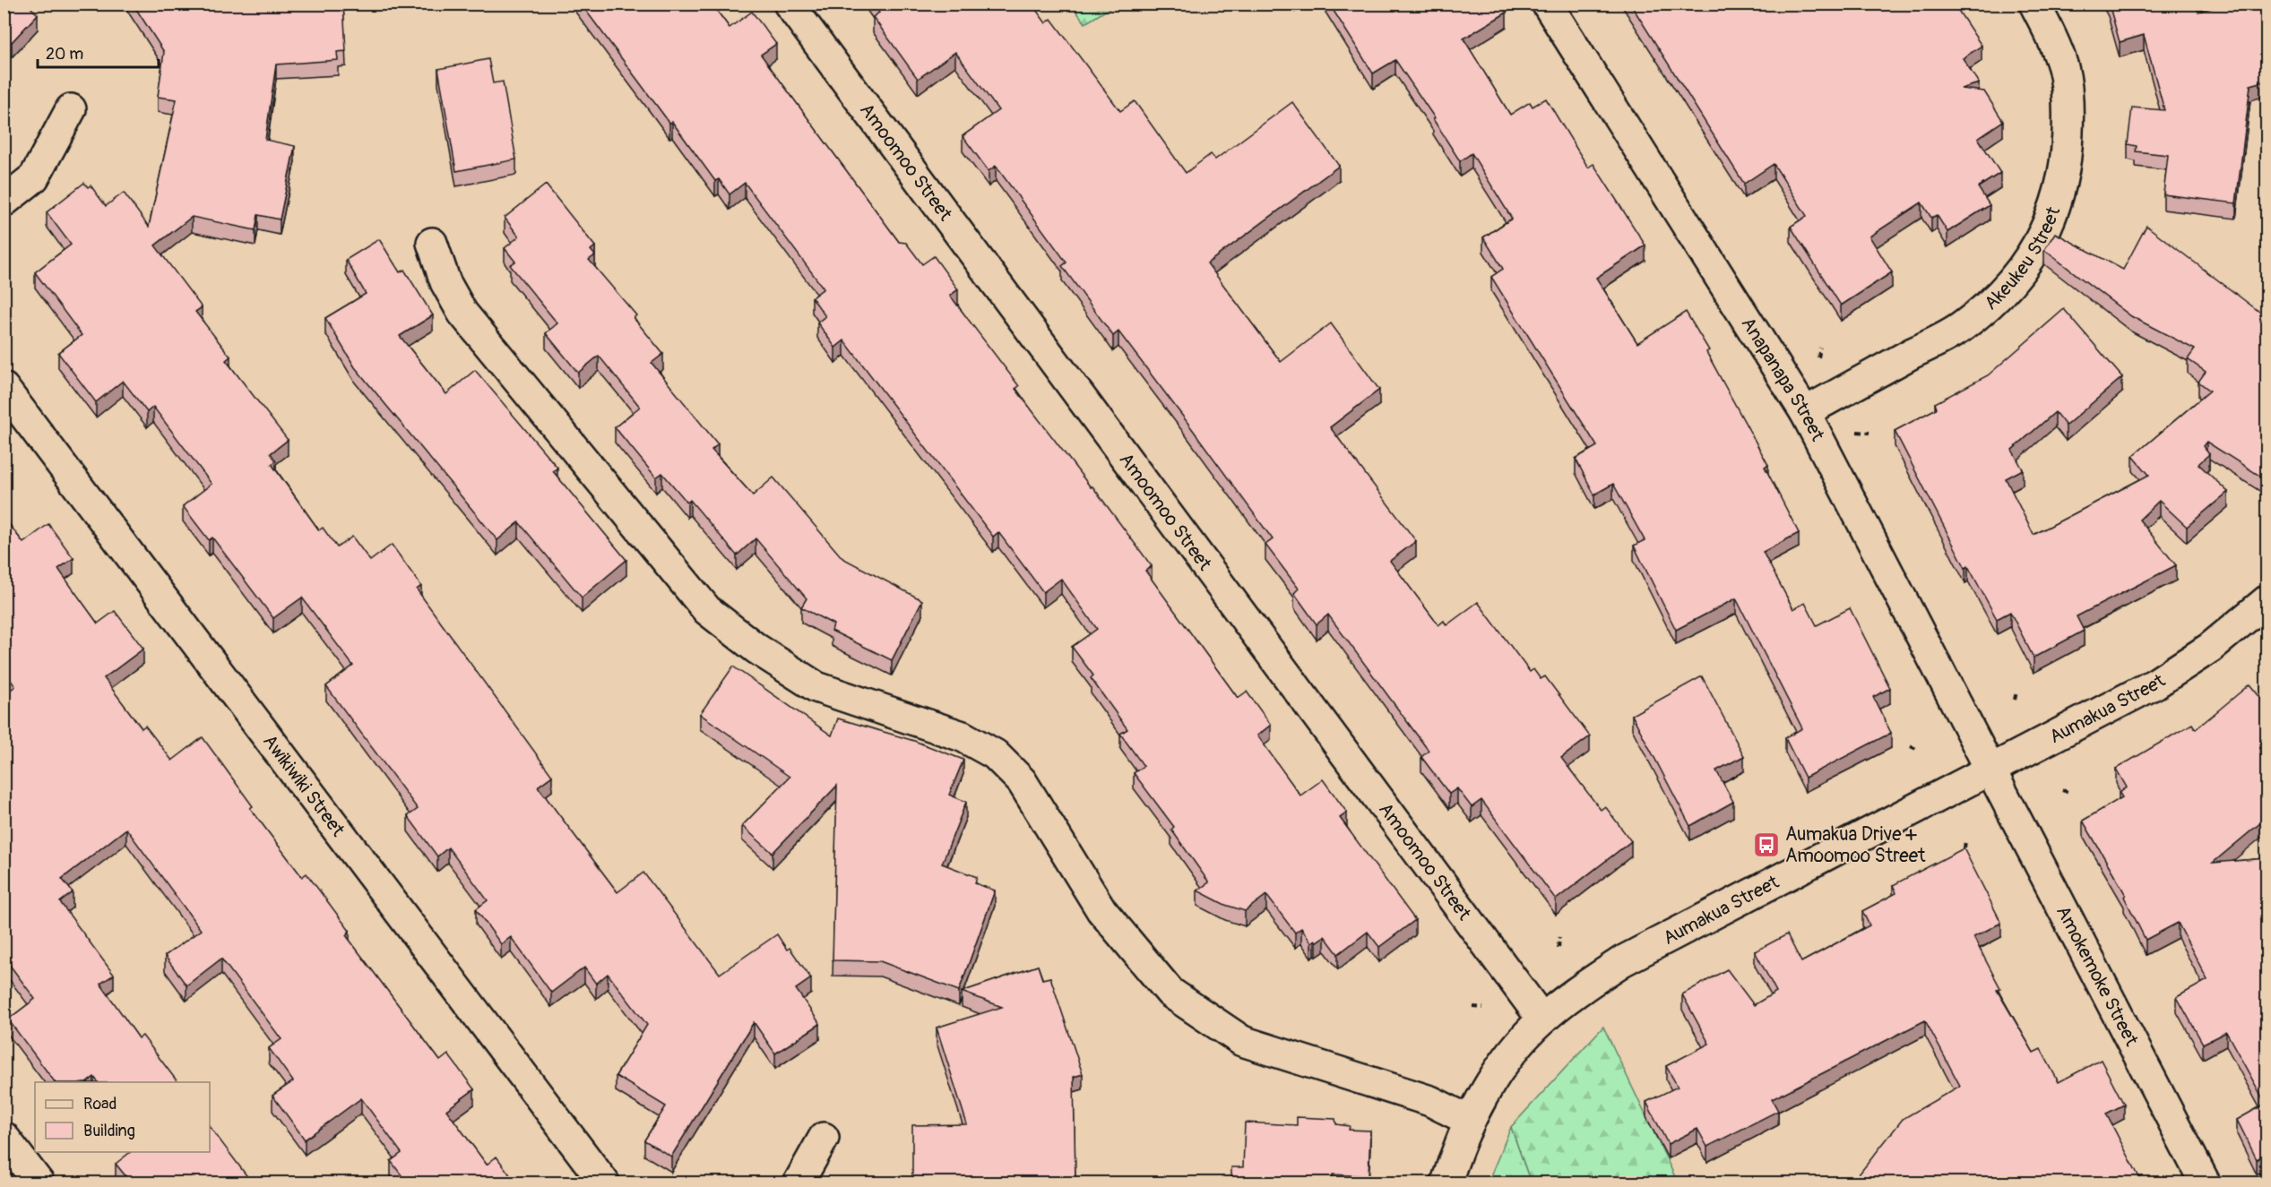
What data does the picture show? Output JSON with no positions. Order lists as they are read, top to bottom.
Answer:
{
  "streets": {
    "street": [
      "Amoomoo Street",
      "Akeukeu Street",
      "Anapanapa Street",
      "Aumakua Street",
      "Awikiwiki Street",
      "Amokemoke Street"
    ]
  },
  "crossings": [
    ["Amoomoo Street", "Aumakua Street"],
    ["Akeukeu Street", "Anapanapa Street"],
    ["Anapanapa Street", "Aumakua Street"],
    ["Anapanapa Street", "Amokemoke Street"],
    ["Aumakua Street", "Amokemoke Street"]
  ],
  "places": {
    "bus stop": ["Aumakua Drive + Amoomoo Street"]
  },
  "legend": ["Road", "Building"],
  "scale_bar": "20 m"
}
